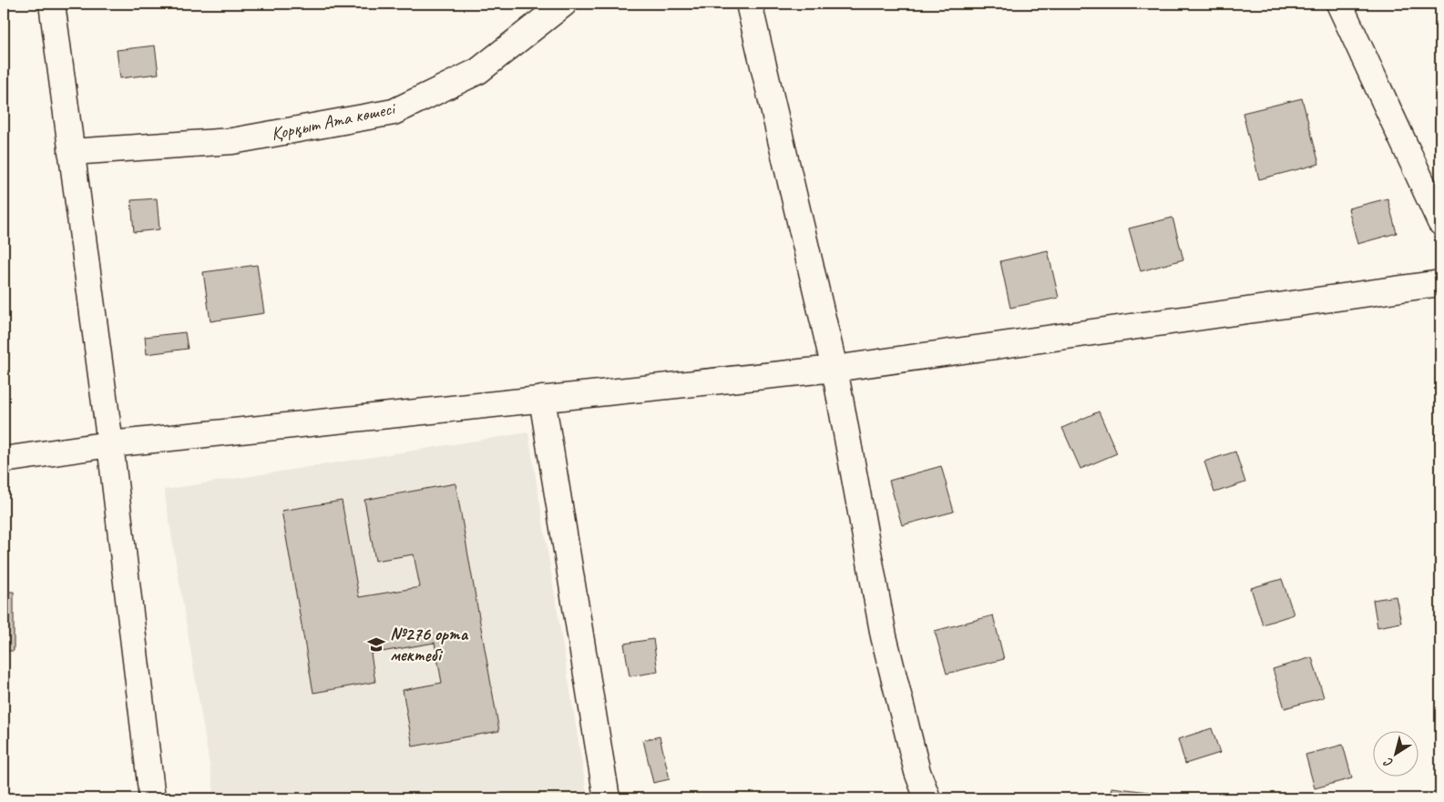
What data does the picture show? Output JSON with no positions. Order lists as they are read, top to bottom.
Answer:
{
  "streets": {
    "street": ["Қорқыт Ата көшесі"]
  },
  "places": {
    "school or university": ["№276 орта мектебі"]
  },
  "north": "bottom left"
}
